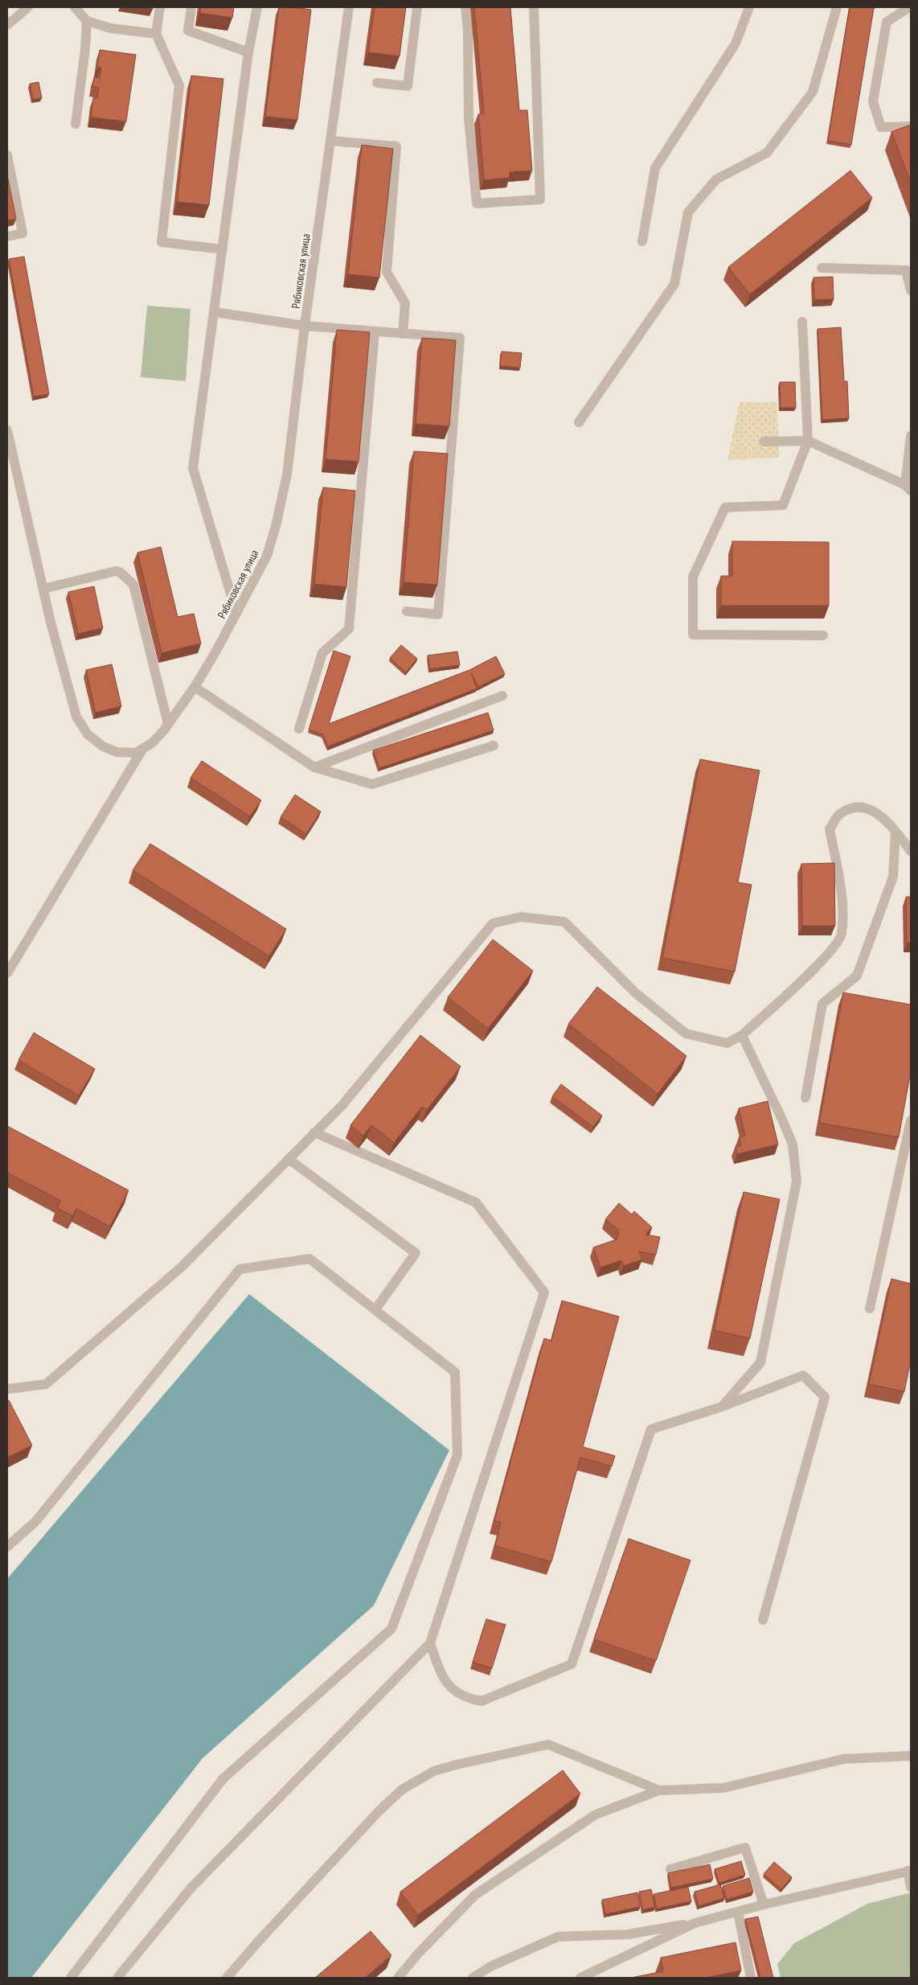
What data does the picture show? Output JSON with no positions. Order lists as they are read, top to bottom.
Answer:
{
  "streets": {
    "street": ["Рябиковская улица"]
  }
}
